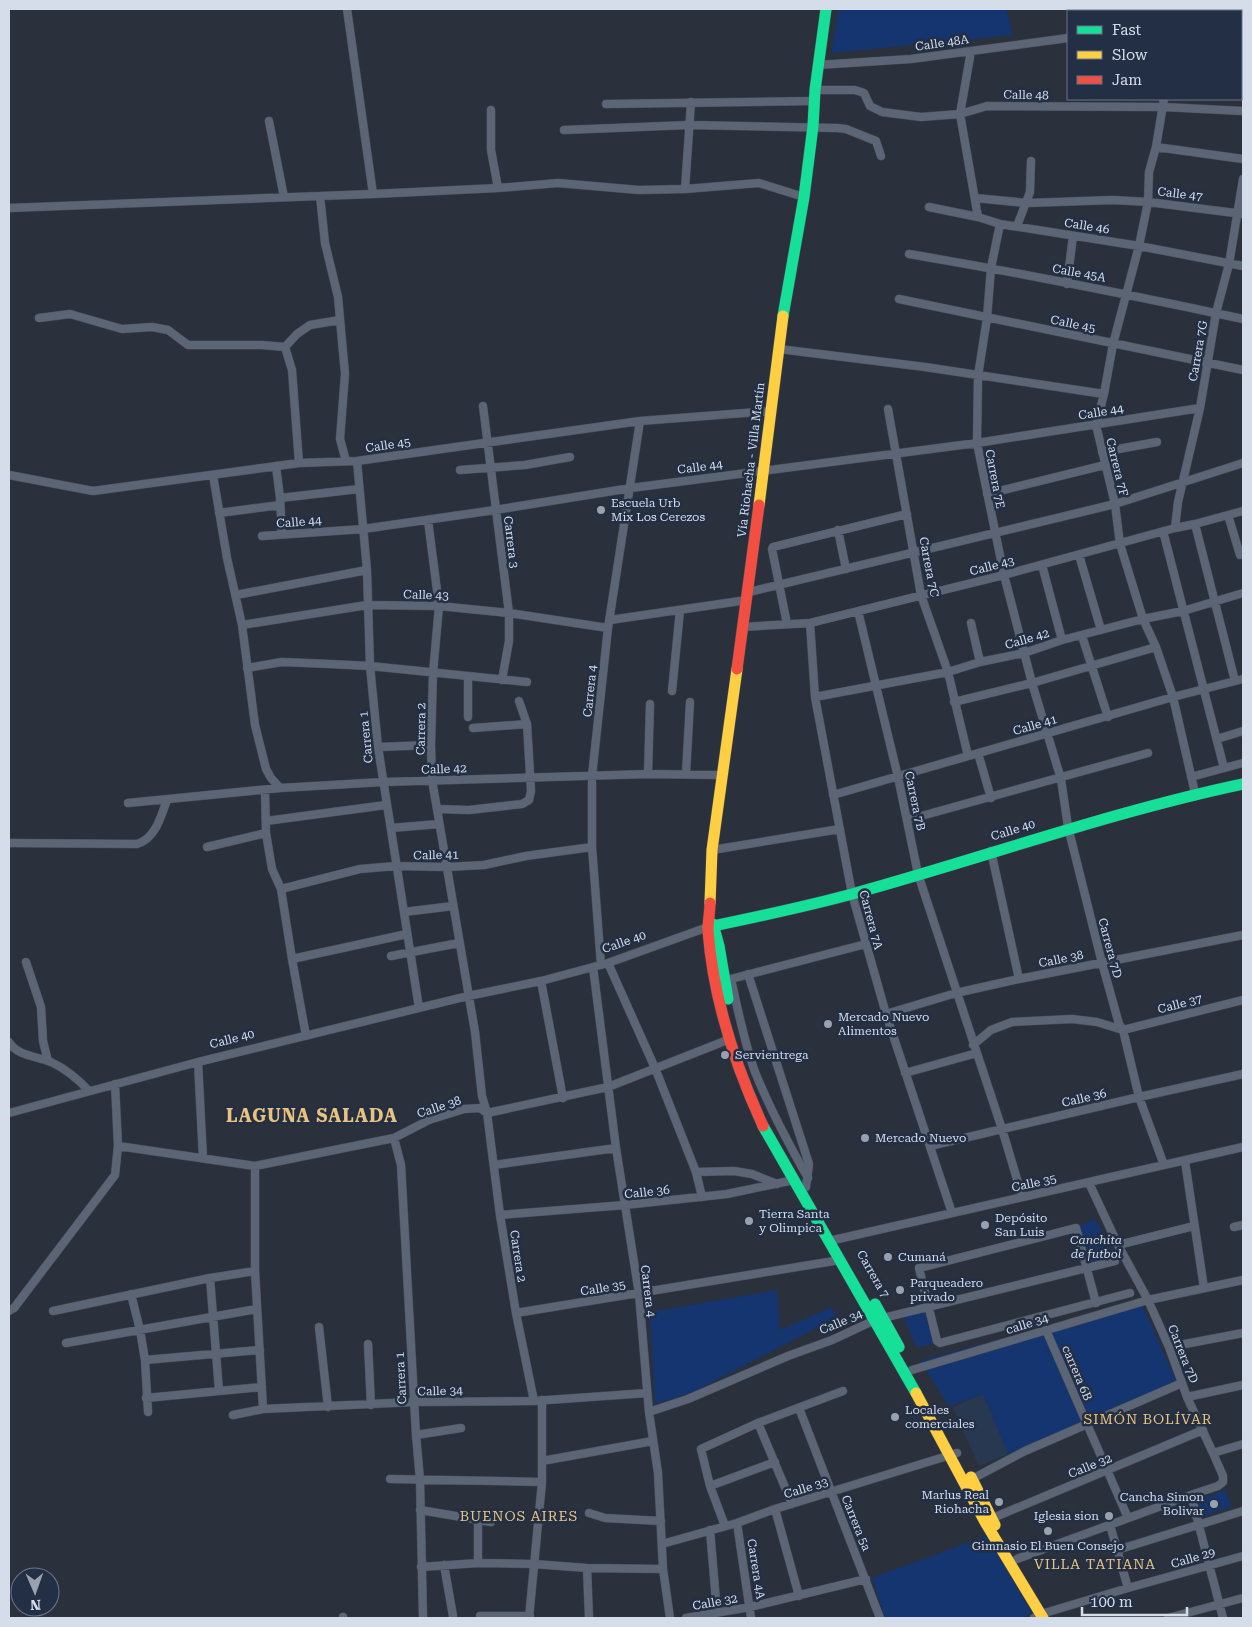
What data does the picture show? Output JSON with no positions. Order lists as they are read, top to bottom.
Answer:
{
  "streets": {
    "main road": ["Vía Riohacha - Villa Martín", "Calle 40", "Carrera 7"],
    "street": [
      "Calle 48A",
      "Calle 48",
      "Calle 47",
      "Calle 46",
      "Calle 45A",
      "Calle 45",
      "Carrera 7G",
      "Calle 44",
      "Carrera 7F",
      "Carrera 7E",
      "Carrera 3",
      "Calle 43",
      "Carrera 7C",
      "Calle 42",
      "Carrera 4",
      "Calle 41",
      "Carrera 2",
      "Carrera 1",
      "Carrera 7B",
      "Carrera 7A",
      "Carrera 7D",
      "Calle 38",
      "Calle 37",
      "Calle 36",
      "Calle 35",
      "Calle 34",
      "calle 34",
      "carrera 6B",
      "Calle 32",
      "Calle 33",
      "Carrera 5a",
      "Calle 29",
      "Carrera 4A"
    ]
  },
  "crossings": [
    ["Calle 48A", "Vía Riohacha - Villa Martín"],
    ["Calle 48", "Vía Riohacha - Villa Martín"],
    ["Calle 48", "Carrera 7F"],
    ["Calle 47", "Carrera 7G"],
    ["Calle 47", "Carrera 7F"],
    ["Calle 46", "Carrera 7G"],
    ["Calle 46", "Carrera 7F"],
    ["Calle 46", "Carrera 7E"],
    ["Calle 45A", "Carrera 7G"],
    ["Calle 45A", "Carrera 7F"],
    ["Calle 45A", "Carrera 7E"],
    ["Calle 45", "Carrera 7G"],
    ["Calle 45", "Vía Riohacha - Villa Martín"],
    ["Calle 45", "Carrera 7F"],
    ["Calle 45", "Carrera 7E"],
    ["Calle 45", "Carrera 3"],
    ["Calle 45", "Carrera 4"],
    ["Calle 45", "Carrera 1"],
    ["Carrera 7G", "Calle 44"],
    ["Carrera 7G", "Calle 43"],
    ["Calle 44", "Vía Riohacha - Villa Martín"],
    ["Calle 44", "Carrera 7F"],
    ["Calle 44", "Carrera 7E"],
    ["Calle 44", "Carrera 3"],
    ["Calle 44", "Carrera 7C"],
    ["Calle 44", "Carrera 4"],
    ["Calle 44", "Carrera 2"],
    ["Calle 44", "Carrera 1"],
    ["Vía Riohacha - Villa Martín", "Calle 43"],
    ["Vía Riohacha - Villa Martín", "Calle 42"],
    ["Vía Riohacha - Villa Martín", "Calle 40"],
    ["Vía Riohacha - Villa Martín", "Carrera 7"],
    ["Carrera 7F", "Calle 43"],
    ["Carrera 7F", "Calle 42"],
    ["Carrera 7F", "Calle 41"],
    ["Carrera 7F", "Calle 40"],
    ["Carrera 7E", "Calle 43"],
    ["Carrera 7E", "Calle 42"],
    ["Carrera 7E", "Calle 41"],
    ["Carrera 7E", "Carrera 7D"],
    ["Carrera 3", "Calle 43"],
    ["Calle 43", "Carrera 7C"],
    ["Calle 43", "Carrera 4"],
    ["Calle 43", "Carrera 2"],
    ["Calle 43", "Carrera 1"],
    ["Calle 43", "Carrera 7B"],
    ["Calle 43", "Carrera 7A"],
    ["Carrera 7C", "Calle 42"],
    ["Carrera 7C", "Calle 41"],
    ["Calle 42", "Carrera 4"],
    ["Calle 42", "Carrera 2"],
    ["Calle 42", "Carrera 1"],
    ["Calle 42", "Carrera 7B"],
    ["Calle 42", "Carrera 7A"],
    ["Carrera 4", "Calle 41"],
    ["Carrera 4", "Calle 40"],
    ["Carrera 4", "Calle 38"],
    ["Carrera 4", "Calle 36"],
    ["Carrera 4", "Calle 35"],
    ["Carrera 4", "Calle 34"],
    ["Carrera 4", "Calle 33"],
    ["Calle 41", "Carrera 2"],
    ["Calle 41", "Carrera 1"],
    ["Calle 41", "Carrera 7B"],
    ["Calle 41", "Carrera 7A"],
    ["Calle 41", "Carrera 7D"],
    ["Carrera 2", "Calle 40"],
    ["Carrera 2", "Calle 38"],
    ["Carrera 2", "Calle 36"],
    ["Carrera 2", "Calle 35"],
    ["Carrera 2", "Calle 34"],
    ["Carrera 1", "Calle 40"],
    ["Carrera 1", "Calle 38"],
    ["Carrera 1", "Calle 34"],
    ["Carrera 7B", "Calle 40"],
    ["Carrera 7B", "Calle 38"],
    ["Carrera 7B", "Calle 36"],
    ["Carrera 7B", "Calle 35"],
    ["Calle 40", "Carrera 7A"],
    ["Calle 40", "Carrera 7D"],
    ["Calle 40", "Carrera 7"],
    ["Carrera 7A", "Calle 38"],
    ["Carrera 7A", "Calle 36"],
    ["Carrera 7A", "Calle 35"],
    ["Carrera 7D", "Calle 38"],
    ["Carrera 7D", "Calle 37"],
    ["Carrera 7D", "Calle 36"],
    ["Carrera 7D", "Calle 35"],
    ["Carrera 7D", "calle 34"],
    ["Carrera 7D", "Calle 32"],
    ["Calle 38", "Carrera 7"],
    ["Calle 36", "Carrera 7"],
    ["Calle 35", "Carrera 7"],
    ["Carrera 7", "Calle 34"],
    ["Carrera 7", "calle 34"],
    ["Carrera 7", "Calle 32"],
    ["Carrera 7", "Calle 33"],
    ["Carrera 7", "Calle 29"],
    ["calle 34", "carrera 6B"],
    ["Calle 32", "Carrera 5a"],
    ["Calle 32", "Carrera 4A"],
    ["Calle 33", "Carrera 5a"],
    ["Calle 33", "Carrera 4A"]
  ],
  "districts": [
    "LAGUNA SALADA",
    "SIMÓN BOLÍVAR",
    "BUENOS AIRES",
    "VILLA TATIANA"
  ],
  "parks": ["Canchita de futbol"],
  "places": [
    "Escuela Urb Mix Los Cerezos",
    "Mercado Nuevo Alimentos",
    "Servientrega",
    "Mercado Nuevo",
    "Tierra Santa y Olimpica",
    "Depósito San Luis",
    "Cumaná",
    "Parqueadero privado",
    "Locales comerciales",
    "Marlus Real Riohacha",
    "Cancha Simon Bolivar",
    "Iglesia sion",
    "Gimnasio El Buen Consejo"
  ],
  "legend": ["Fast", "Slow", "Jam"],
  "scale_bar": "100 m",
  "north": "bottom"
}
